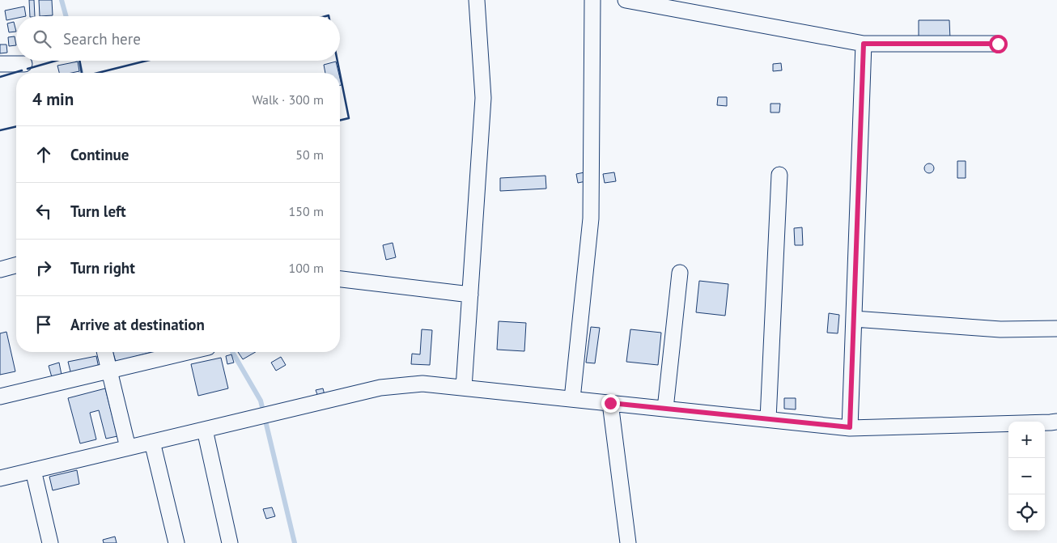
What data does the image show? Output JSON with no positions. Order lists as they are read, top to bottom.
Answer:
{
  "page": {
    "search": "Search here",
    "heading": ["4 min", "Walk · 300 m"],
    "list": [
      ["Continue", "50 m"],
      ["Turn left", "150 m"],
      ["Turn right", "100 m"],
      "Arrive at destination"
    ],
    "map_buttons": ["+", "−"]
  }
}
